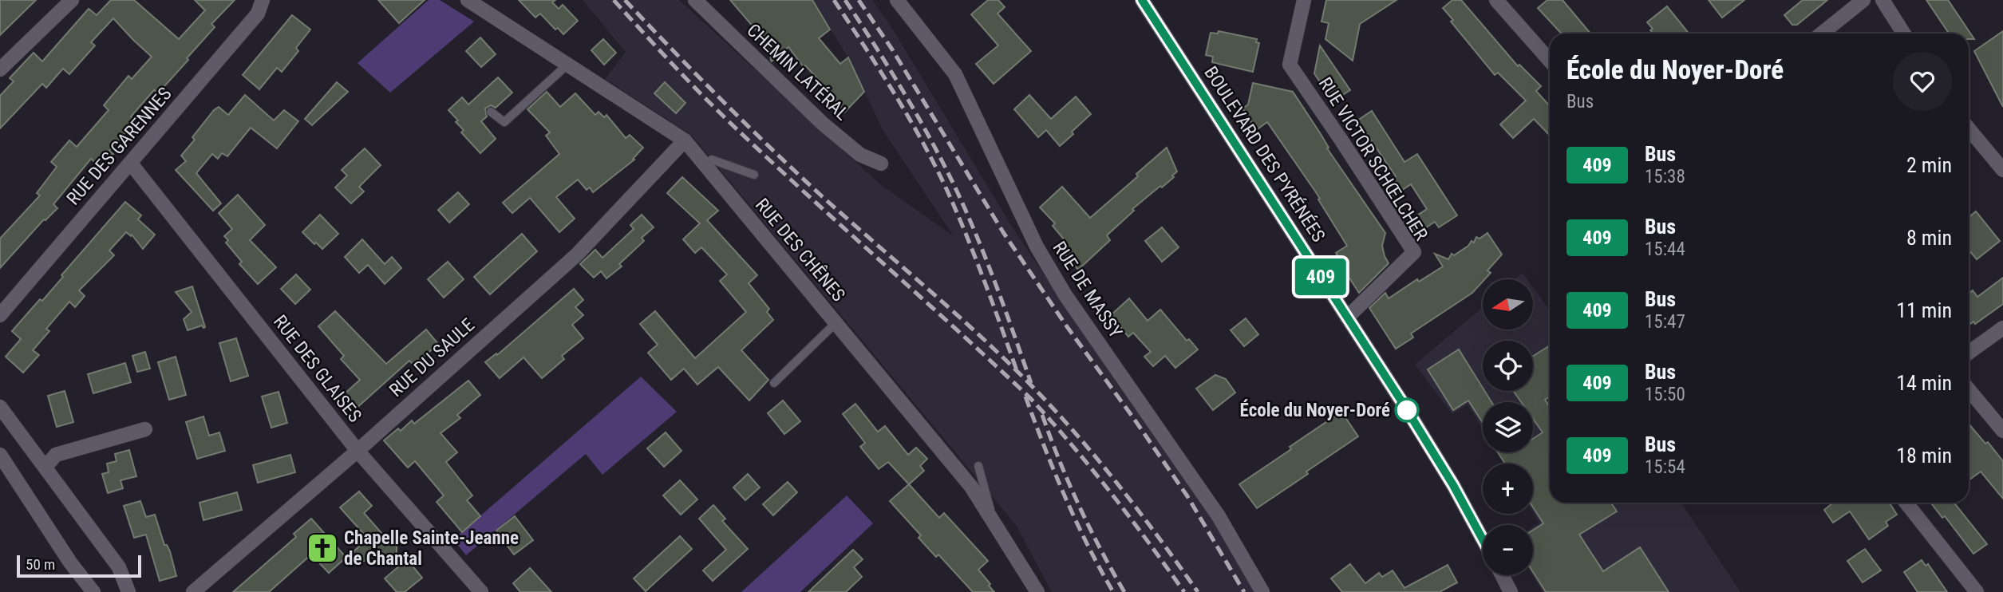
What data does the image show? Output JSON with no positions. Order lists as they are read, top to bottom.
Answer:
{
  "streets": {
    "street": [
      "CHEMIN LATÉRAL",
      "RUE DES GARENNES",
      "BOULEVARD DES PYRÉNÉES",
      "RUE VICTOR SCHŒLCHER",
      "RUE DES CHÊNES",
      "RUE DE MASSY",
      "RUE DU SAULE",
      "RUE DES GLAISES"
    ]
  },
  "crossings": [
    ["RUE DES GARENNES", "RUE DES GLAISES"],
    ["BOULEVARD DES PYRÉNÉES", "RUE VICTOR SCHŒLCHER"],
    ["RUE DES CHÊNES", "RUE DU SAULE"],
    ["RUE DU SAULE", "RUE DES GLAISES"]
  ],
  "places": {
    "other": ["École du Noyer-Doré"],
    "church": ["Chapelle Sainte-Jeanne de Chantal"]
  },
  "lines": ["bus line 409"],
  "scale_bar": "50 m",
  "north": "left",
  "page": {
    "on_map": "409",
    "heading": ["École du Noyer-Doré", "Bus"],
    "list": [
      {
        "mark": "409",
        "name": "Bus",
        "note": "15:38",
        "value": "2 min"
      },
      {
        "mark": "409",
        "name": "Bus",
        "note": "15:44",
        "value": "8 min"
      },
      {
        "mark": "409",
        "name": "Bus",
        "note": "15:47",
        "value": "11 min"
      },
      {
        "mark": "409",
        "name": "Bus",
        "note": "15:50",
        "value": "14 min"
      },
      {
        "mark": "409",
        "name": "Bus",
        "note": "15:54",
        "value": "18 min"
      }
    ],
    "map_buttons": ["+", "−"],
    "scale": "50 m"
  }
}
